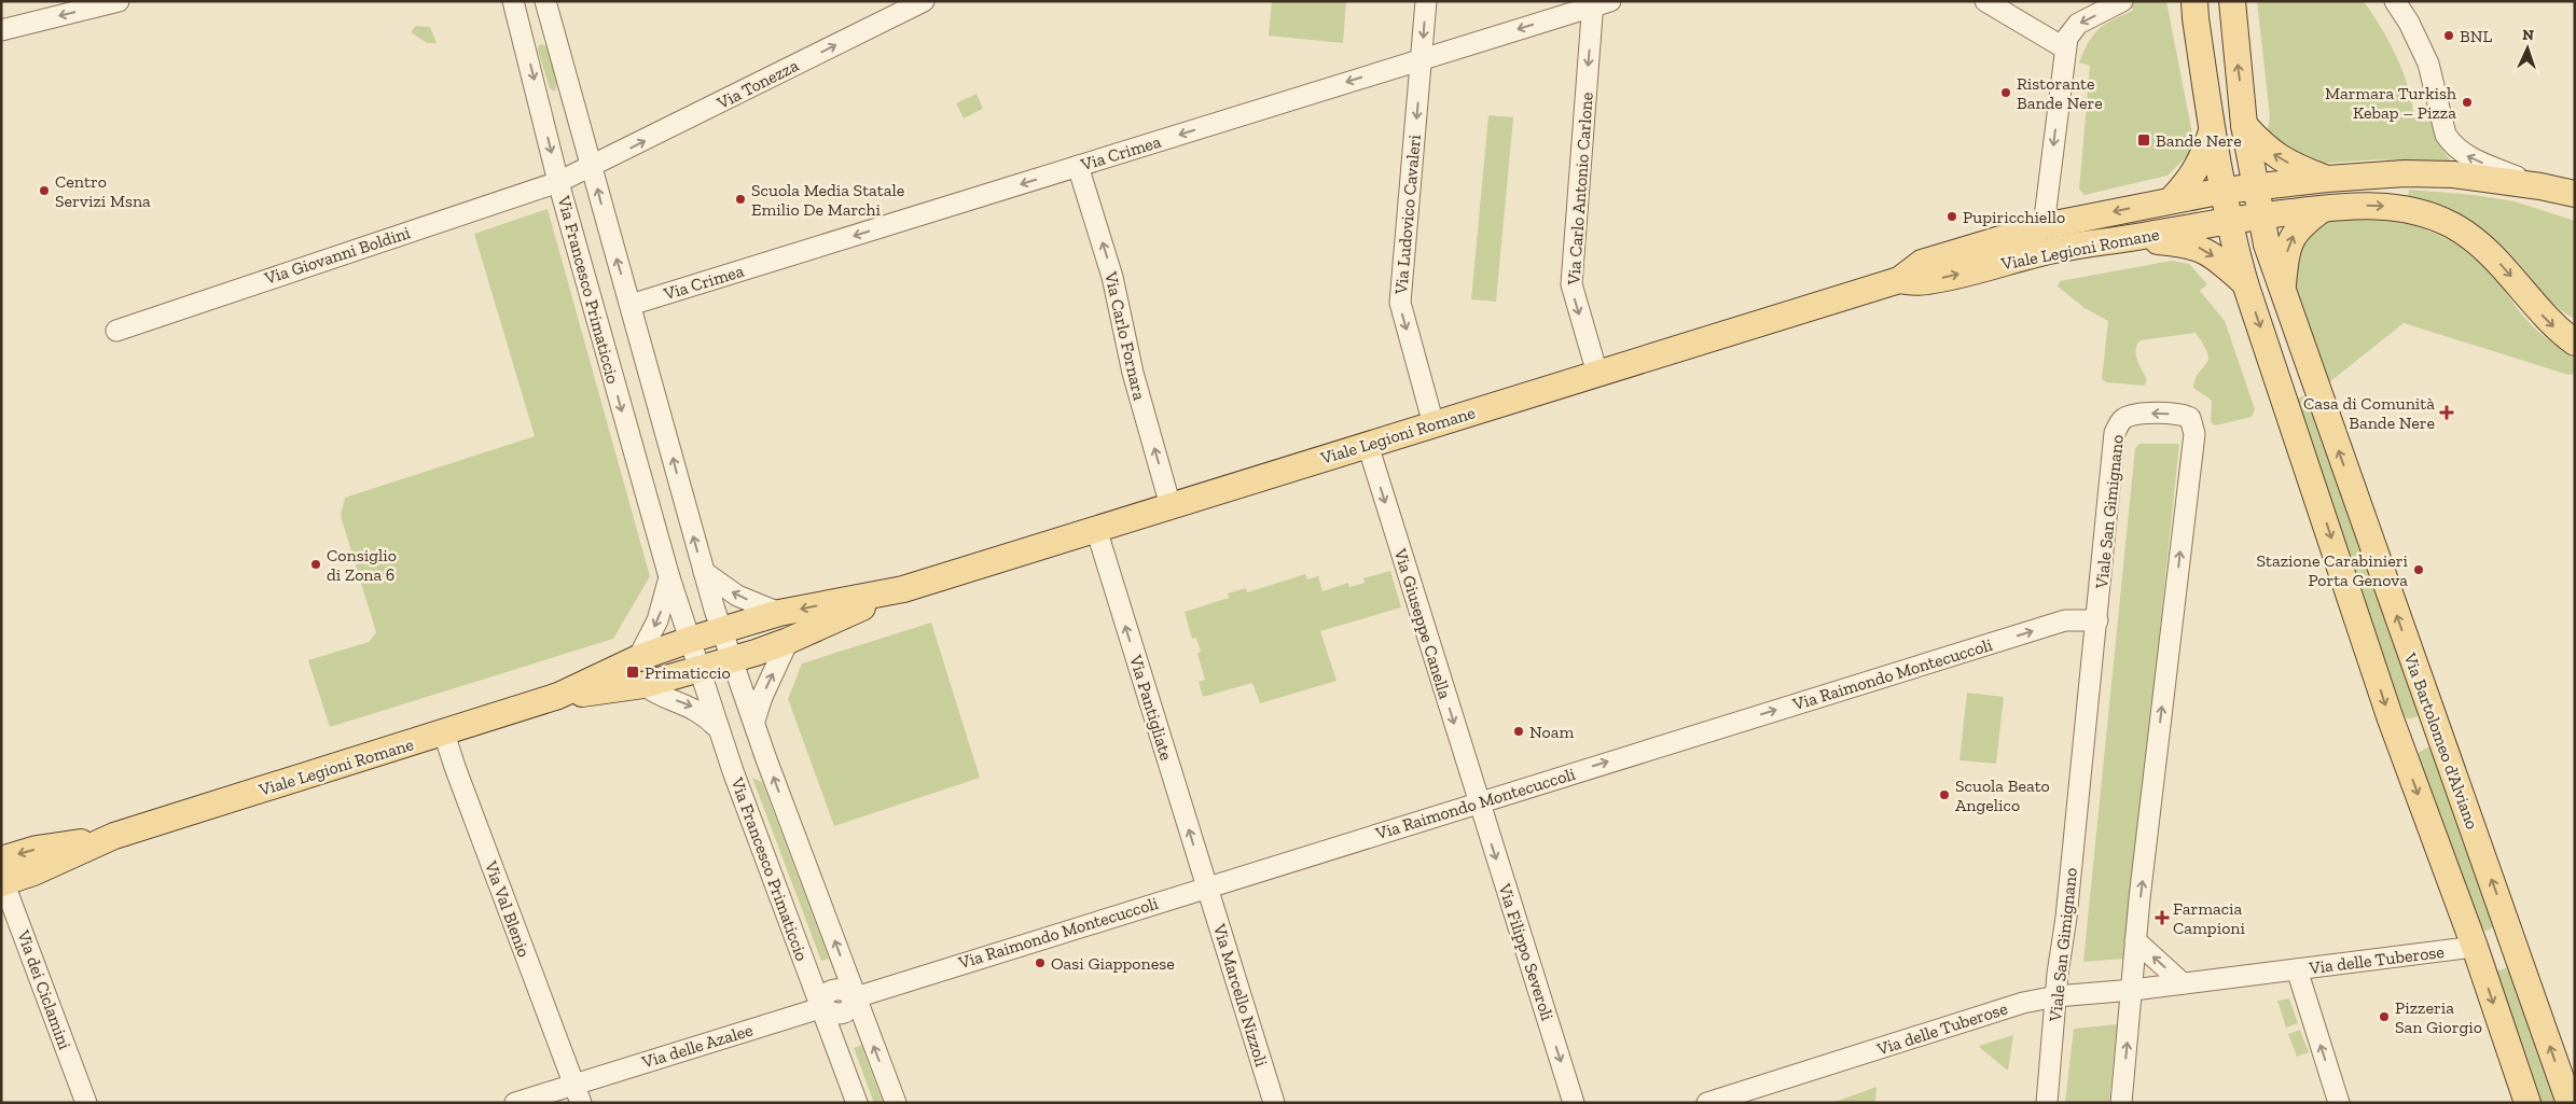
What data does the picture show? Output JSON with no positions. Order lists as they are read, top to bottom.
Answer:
{
  "streets": {
    "main road": ["Viale Legioni Romane", "Via Bartolomeo d'Alviano"],
    "street": [
      "Via Tonezza",
      "Via Crimea",
      "Via Carlo Antonio Carlone",
      "Via Ludovico Cavaleri",
      "Via Giovanni Boldini",
      "Via Francesco Primaticcio",
      "Via Carlo Fornara",
      "Viale San Gimignano",
      "Via Giuseppe Canella",
      "Via Raimondo Montecuccoli",
      "Via Pantigliate",
      "Via Val Blenio",
      "Via Filippo Severoli",
      "Via delle Tuberose",
      "Via dei Ciclamini",
      "Via Marcello Nizzoli",
      "Via delle Azalee"
    ]
  },
  "crossings": [
    ["Via Tonezza", "Via Giovanni Boldini"],
    ["Via Tonezza", "Via Francesco Primaticcio"],
    ["Via Crimea", "Via Carlo Antonio Carlone"],
    ["Via Crimea", "Via Ludovico Cavaleri"],
    ["Via Crimea", "Via Francesco Primaticcio"],
    ["Via Crimea", "Via Carlo Fornara"],
    ["Via Carlo Antonio Carlone", "Viale Legioni Romane"],
    ["Via Ludovico Cavaleri", "Viale Legioni Romane"],
    ["Viale Legioni Romane", "Via Francesco Primaticcio"],
    ["Viale Legioni Romane", "Via Carlo Fornara"],
    ["Viale Legioni Romane", "Via Giuseppe Canella"],
    ["Viale Legioni Romane", "Via Pantigliate"],
    ["Viale Legioni Romane", "Via Val Blenio"],
    ["Viale Legioni Romane", "Via dei Ciclamini"],
    ["Via Giovanni Boldini", "Via Francesco Primaticcio"],
    ["Via Francesco Primaticcio", "Via Raimondo Montecuccoli"],
    ["Via Francesco Primaticcio", "Via delle Azalee"],
    ["Viale San Gimignano", "Via Raimondo Montecuccoli"],
    ["Viale San Gimignano", "Via delle Tuberose"],
    ["Via Giuseppe Canella", "Via Raimondo Montecuccoli"],
    ["Via Giuseppe Canella", "Via Filippo Severoli"],
    ["Via Raimondo Montecuccoli", "Via Pantigliate"],
    ["Via Raimondo Montecuccoli", "Via Filippo Severoli"],
    ["Via Raimondo Montecuccoli", "Via Marcello Nizzoli"],
    ["Via Pantigliate", "Via Marcello Nizzoli"],
    ["Via Val Blenio", "Via delle Azalee"]
  ],
  "one_way": [
    "Via Tonezza",
    "Via Crimea",
    "Via Carlo Antonio Carlone",
    "Via Ludovico Cavaleri",
    "Via Carlo Fornara",
    "Via Giuseppe Canella",
    "Via Raimondo Montecuccoli",
    "Via Pantigliate",
    "Via Filippo Severoli"
  ],
  "places": {
    "other": [
      "BNL",
      "Ristorante Bande Nere",
      "Marmara Turkish Kebap – Pizza",
      "Centro Servizi Msna",
      "Scuola Media Statale Emilio De Marchi",
      "Pupiricchiello",
      "Consiglio di Zona 6",
      "Stazione Carabinieri Porta Genova",
      "Noam",
      "Scuola Beato Angelico",
      "Oasi Giapponese",
      "Pizzeria San Giorgio"
    ],
    "transit": ["Bande Nere", "Primaticcio"],
    "health": ["Casa di Comunità Bande Nere", "Farmacia Campioni"]
  },
  "north": "top"
}
